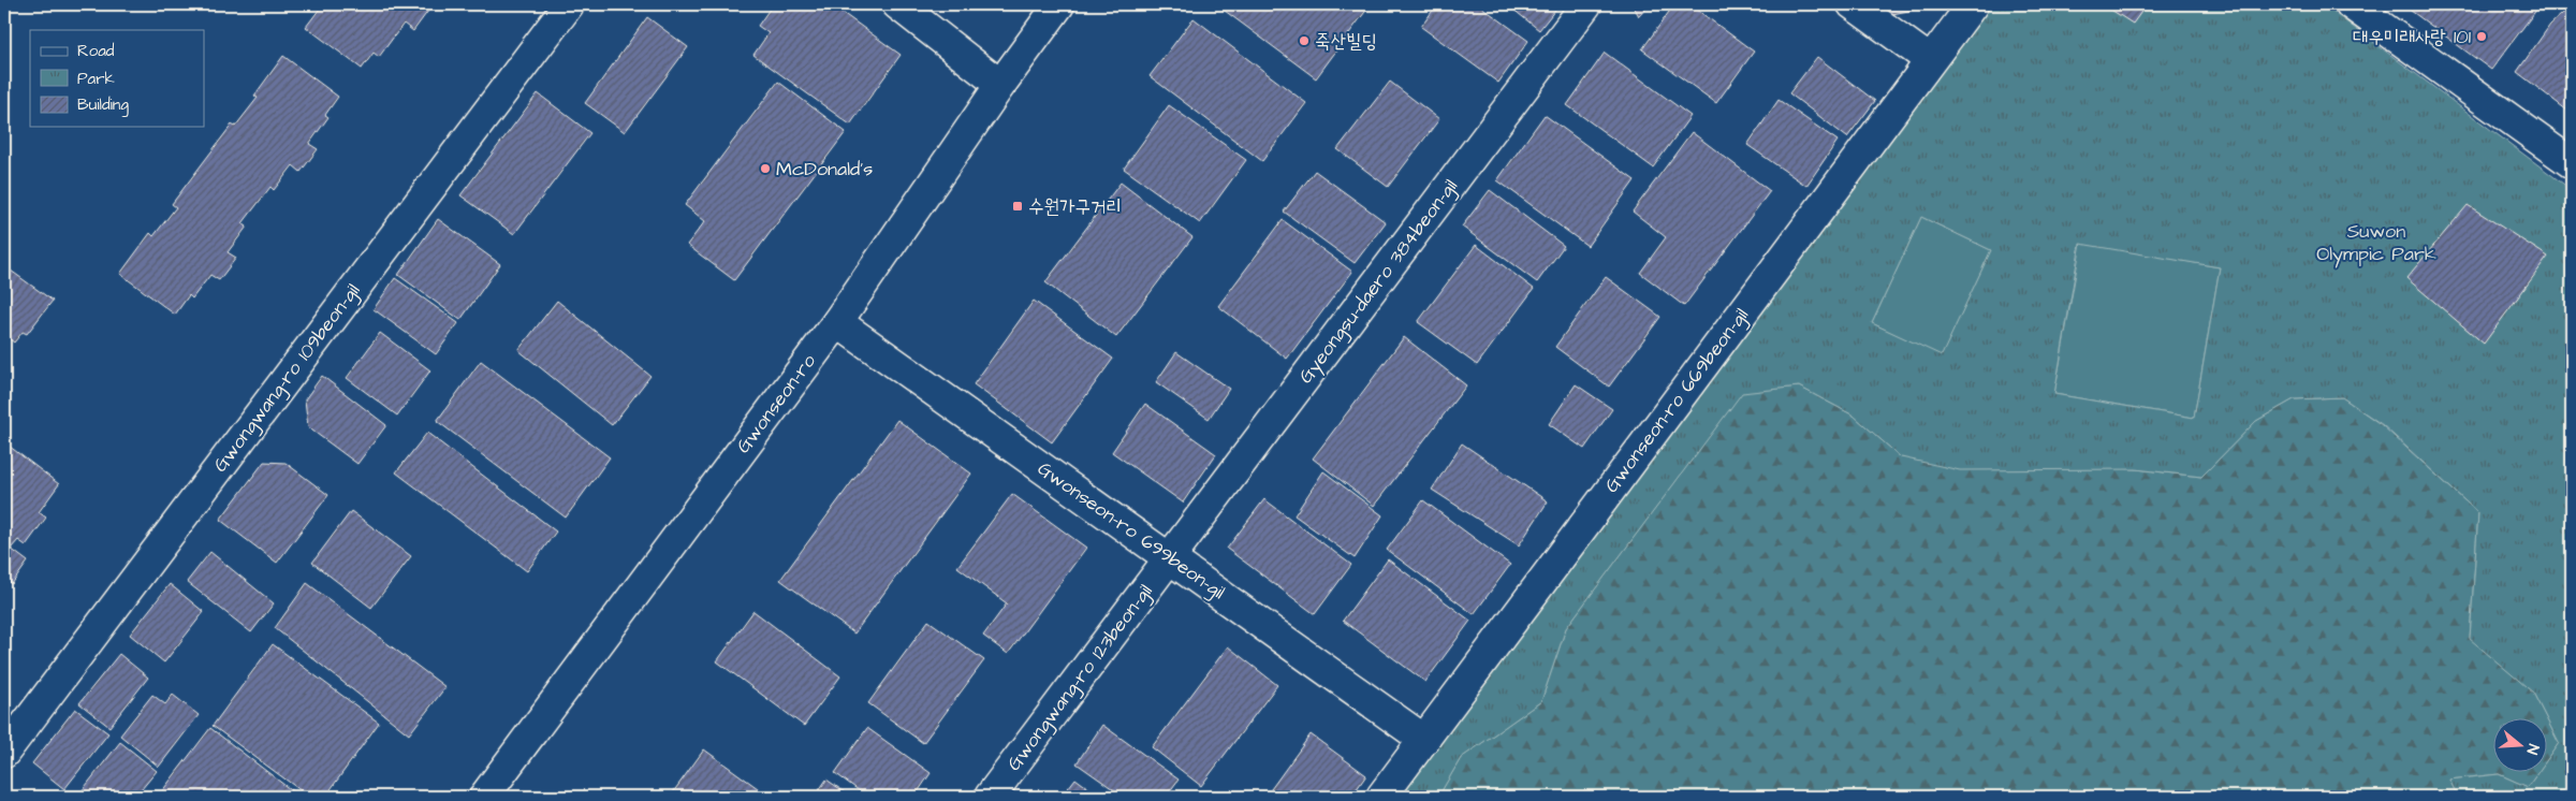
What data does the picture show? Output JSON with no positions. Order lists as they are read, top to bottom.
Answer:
{
  "streets": {
    "street": [
      "Gyeongsu-daero 384beon-gil",
      "Gwongwang-ro 109beon-gil",
      "Gwonseon-ro 669beon-gil",
      "Gwonseon-ro",
      "Gwonseon-ro 699beon-gil",
      "Gwongwang-ro 123beon-gil"
    ]
  },
  "crossings": [
    ["Gyeongsu-daero 384beon-gil", "Gwonseon-ro 699beon-gil"],
    ["Gyeongsu-daero 384beon-gil", "Gwongwang-ro 123beon-gil"],
    ["Gwonseon-ro 669beon-gil", "Gwonseon-ro 699beon-gil"],
    ["Gwonseon-ro", "Gwonseon-ro 699beon-gil"],
    ["Gwonseon-ro 699beon-gil", "Gwongwang-ro 123beon-gil"]
  ],
  "parks": ["Suwon Olympic Park"],
  "places": {
    "other": ["대우미래사랑 101", "죽산빌딩", "McDonald's"],
    "transit": ["수원가구거리"]
  },
  "legend": ["Road", "Park", "Building"],
  "north": "right"
}
